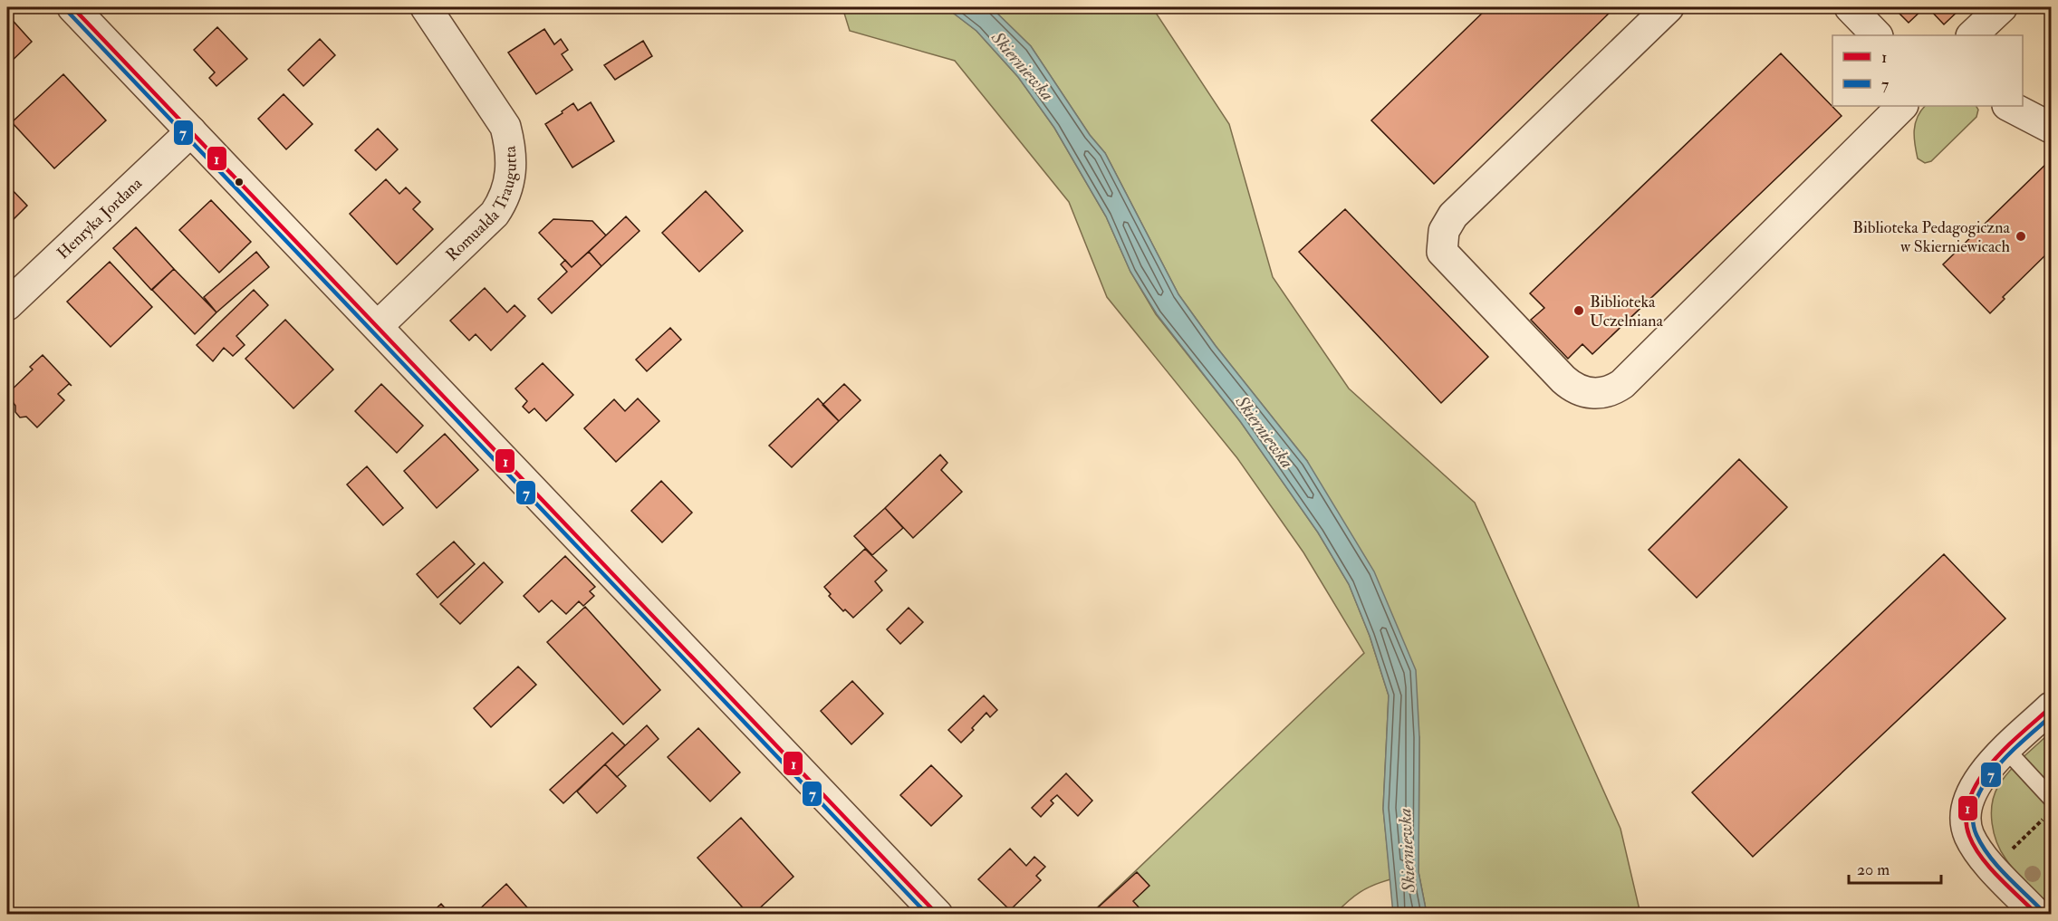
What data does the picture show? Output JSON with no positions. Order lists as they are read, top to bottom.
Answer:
{
  "streets": {
    "street": ["Romualda Traugutta", "Henryka Jordana"]
  },
  "water": ["Skierniewka"],
  "places": ["Biblioteka Pedagogiczna w Skierniewicach", "Biblioteka Uczelniana"],
  "lines": ["transit line 1", "transit line 7"],
  "legend": ["1", "7"],
  "scale_bar": "20 m"
}
